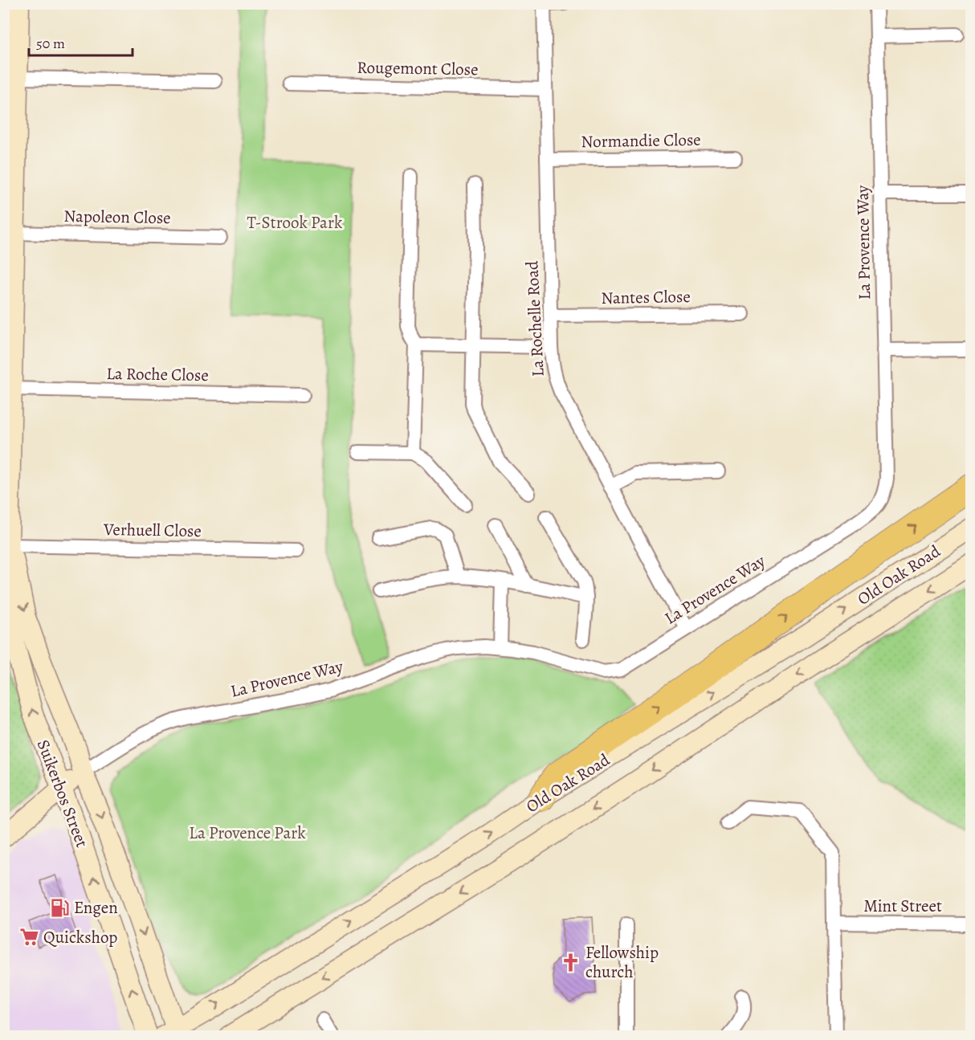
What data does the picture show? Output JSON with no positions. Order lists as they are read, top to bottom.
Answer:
{
  "streets": {
    "main road": ["Old Oak Road", "Suikerbos Street"],
    "street": [
      "Rougemont Close",
      "Normandie Close",
      "Napoleon Close",
      "La Provence Way",
      "Nantes Close",
      "La Rochelle Road",
      "La Roche Close",
      "Verhuell Close",
      "Mint Street"
    ]
  },
  "crossings": [
    ["Rougemont Close", "La Rochelle Road"],
    ["Normandie Close", "La Rochelle Road"],
    ["Napoleon Close", "Suikerbos Street"],
    ["La Provence Way", "La Rochelle Road"],
    ["La Provence Way", "Suikerbos Street"],
    ["Nantes Close", "La Rochelle Road"],
    ["La Roche Close", "Suikerbos Street"],
    ["Verhuell Close", "Suikerbos Street"],
    ["Old Oak Road", "Suikerbos Street"]
  ],
  "parks": ["T-Strook Park", "La Provence Park"],
  "places": {
    "fuel station": ["Engen"],
    "supermarket": ["Quickshop"],
    "church": ["Fellowship church"]
  },
  "scale_bar": "50 m"
}
